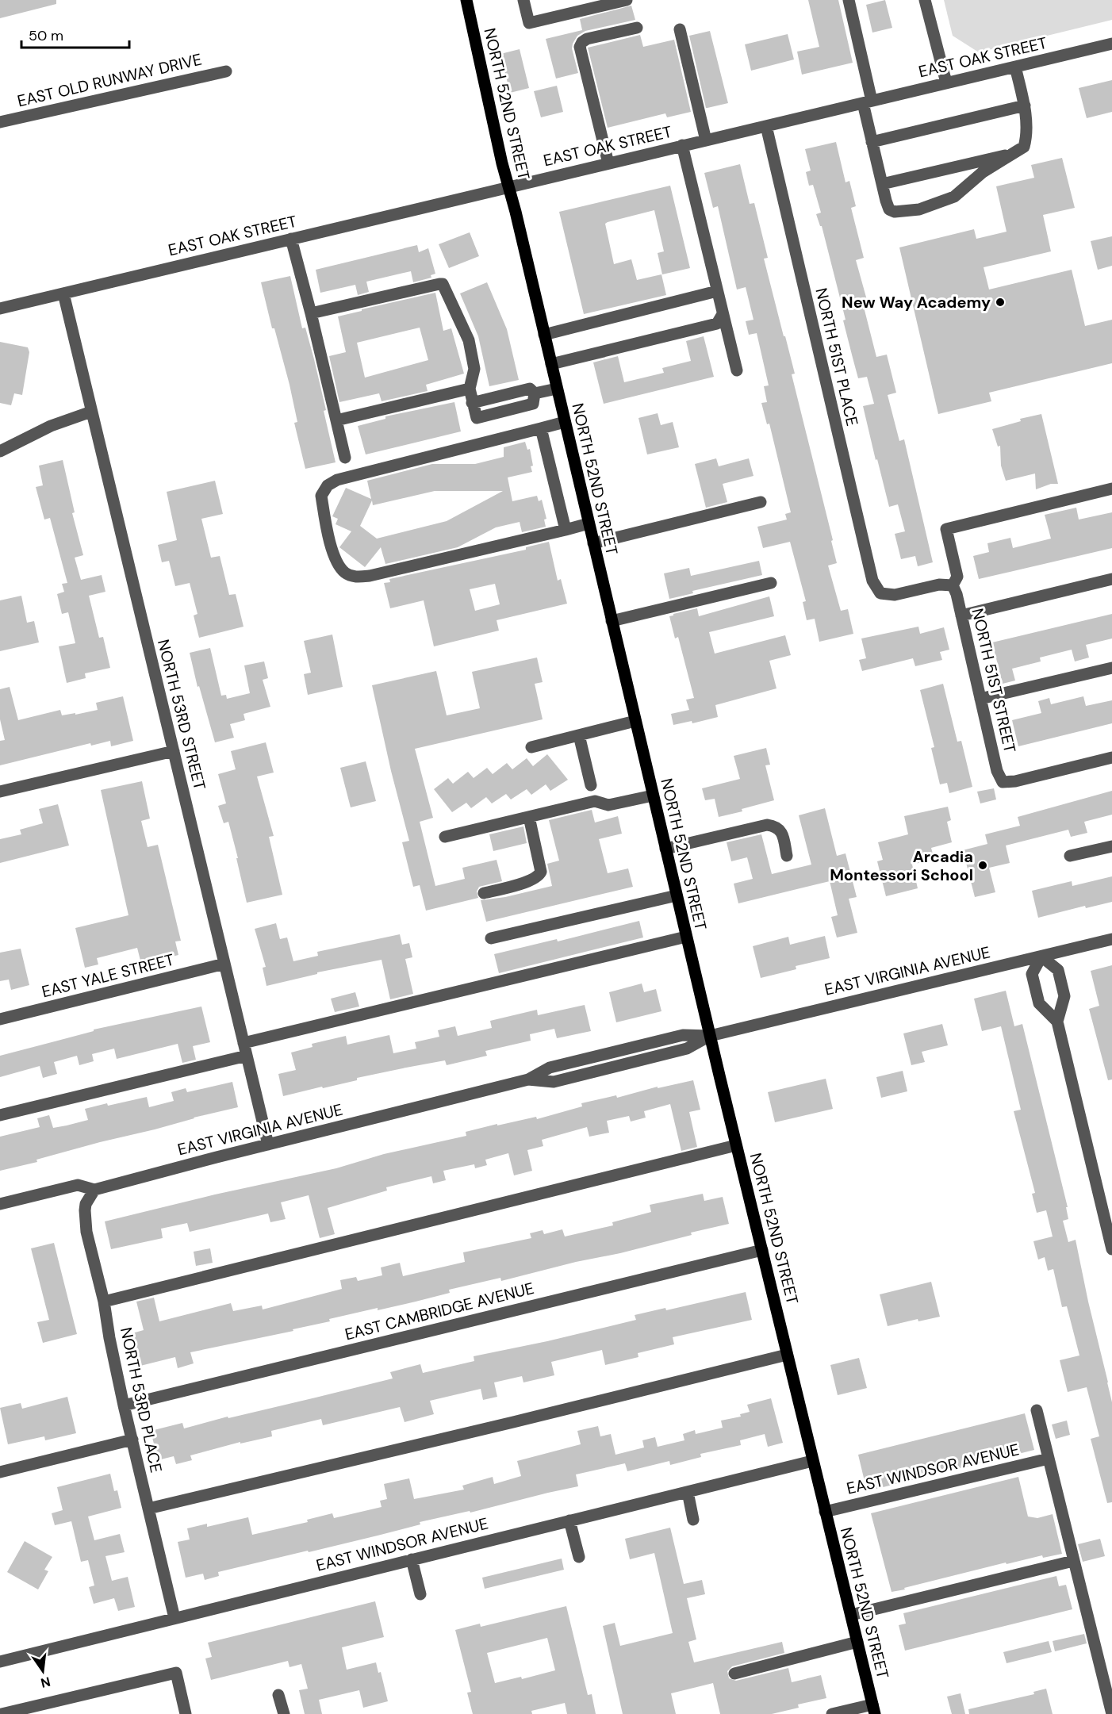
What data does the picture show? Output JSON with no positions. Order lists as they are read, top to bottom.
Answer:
{
  "streets": {
    "main road": ["NORTH 52ND STREET"],
    "street": [
      "EAST OAK STREET",
      "EAST OLD RUNWAY DRIVE",
      "NORTH 51ST PLACE",
      "NORTH 51ST STREET",
      "NORTH 53RD STREET",
      "EAST VIRGINIA AVENUE",
      "EAST YALE STREET",
      "EAST CAMBRIDGE AVENUE",
      "NORTH 53RD PLACE",
      "EAST WINDSOR AVENUE"
    ]
  },
  "crossings": [
    ["EAST OAK STREET", "NORTH 52ND STREET"],
    ["EAST OAK STREET", "NORTH 51ST PLACE"],
    ["EAST OAK STREET", "NORTH 53RD STREET"],
    ["NORTH 52ND STREET", "EAST VIRGINIA AVENUE"],
    ["NORTH 52ND STREET", "EAST CAMBRIDGE AVENUE"],
    ["NORTH 52ND STREET", "EAST WINDSOR AVENUE"],
    ["NORTH 51ST PLACE", "NORTH 51ST STREET"],
    ["NORTH 53RD STREET", "EAST VIRGINIA AVENUE"],
    ["NORTH 53RD STREET", "EAST YALE STREET"],
    ["EAST VIRGINIA AVENUE", "NORTH 53RD PLACE"],
    ["EAST CAMBRIDGE AVENUE", "NORTH 53RD PLACE"],
    ["NORTH 53RD PLACE", "EAST WINDSOR AVENUE"]
  ],
  "places": ["New Way Academy", "Arcadia Montessori School"],
  "scale_bar": "50 m",
  "north": "bottom"
}
